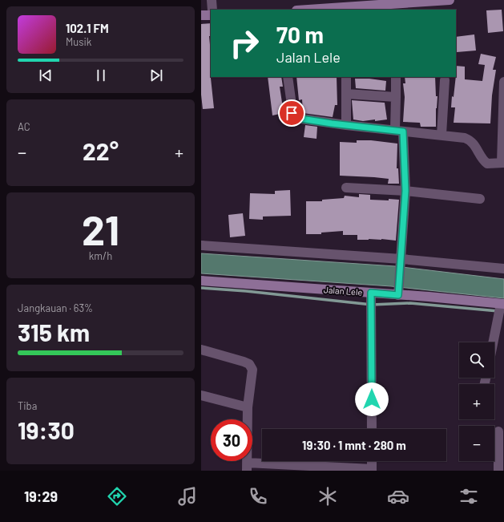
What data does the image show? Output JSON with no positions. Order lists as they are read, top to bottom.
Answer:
{
  "streets": {
    "main road": ["Jalan Lele"]
  },
  "page": {
    "turn": ["70 m", "Jalan Lele"],
    "song": ["102.1 FM", "Musik"],
    "tile": [
      "AC",
      ["21", "km/h"],
      ["Jangkauan · 63%", "315 km"],
      ["Tiba", "19:30"]
    ],
    "heat": ["−", "22°", "+"],
    "map_buttons": ["+", "−"],
    "limit": "30",
    "trip": "19:30 · 1 mnt · 280 m",
    "tabs": "19:29"
  }
}
